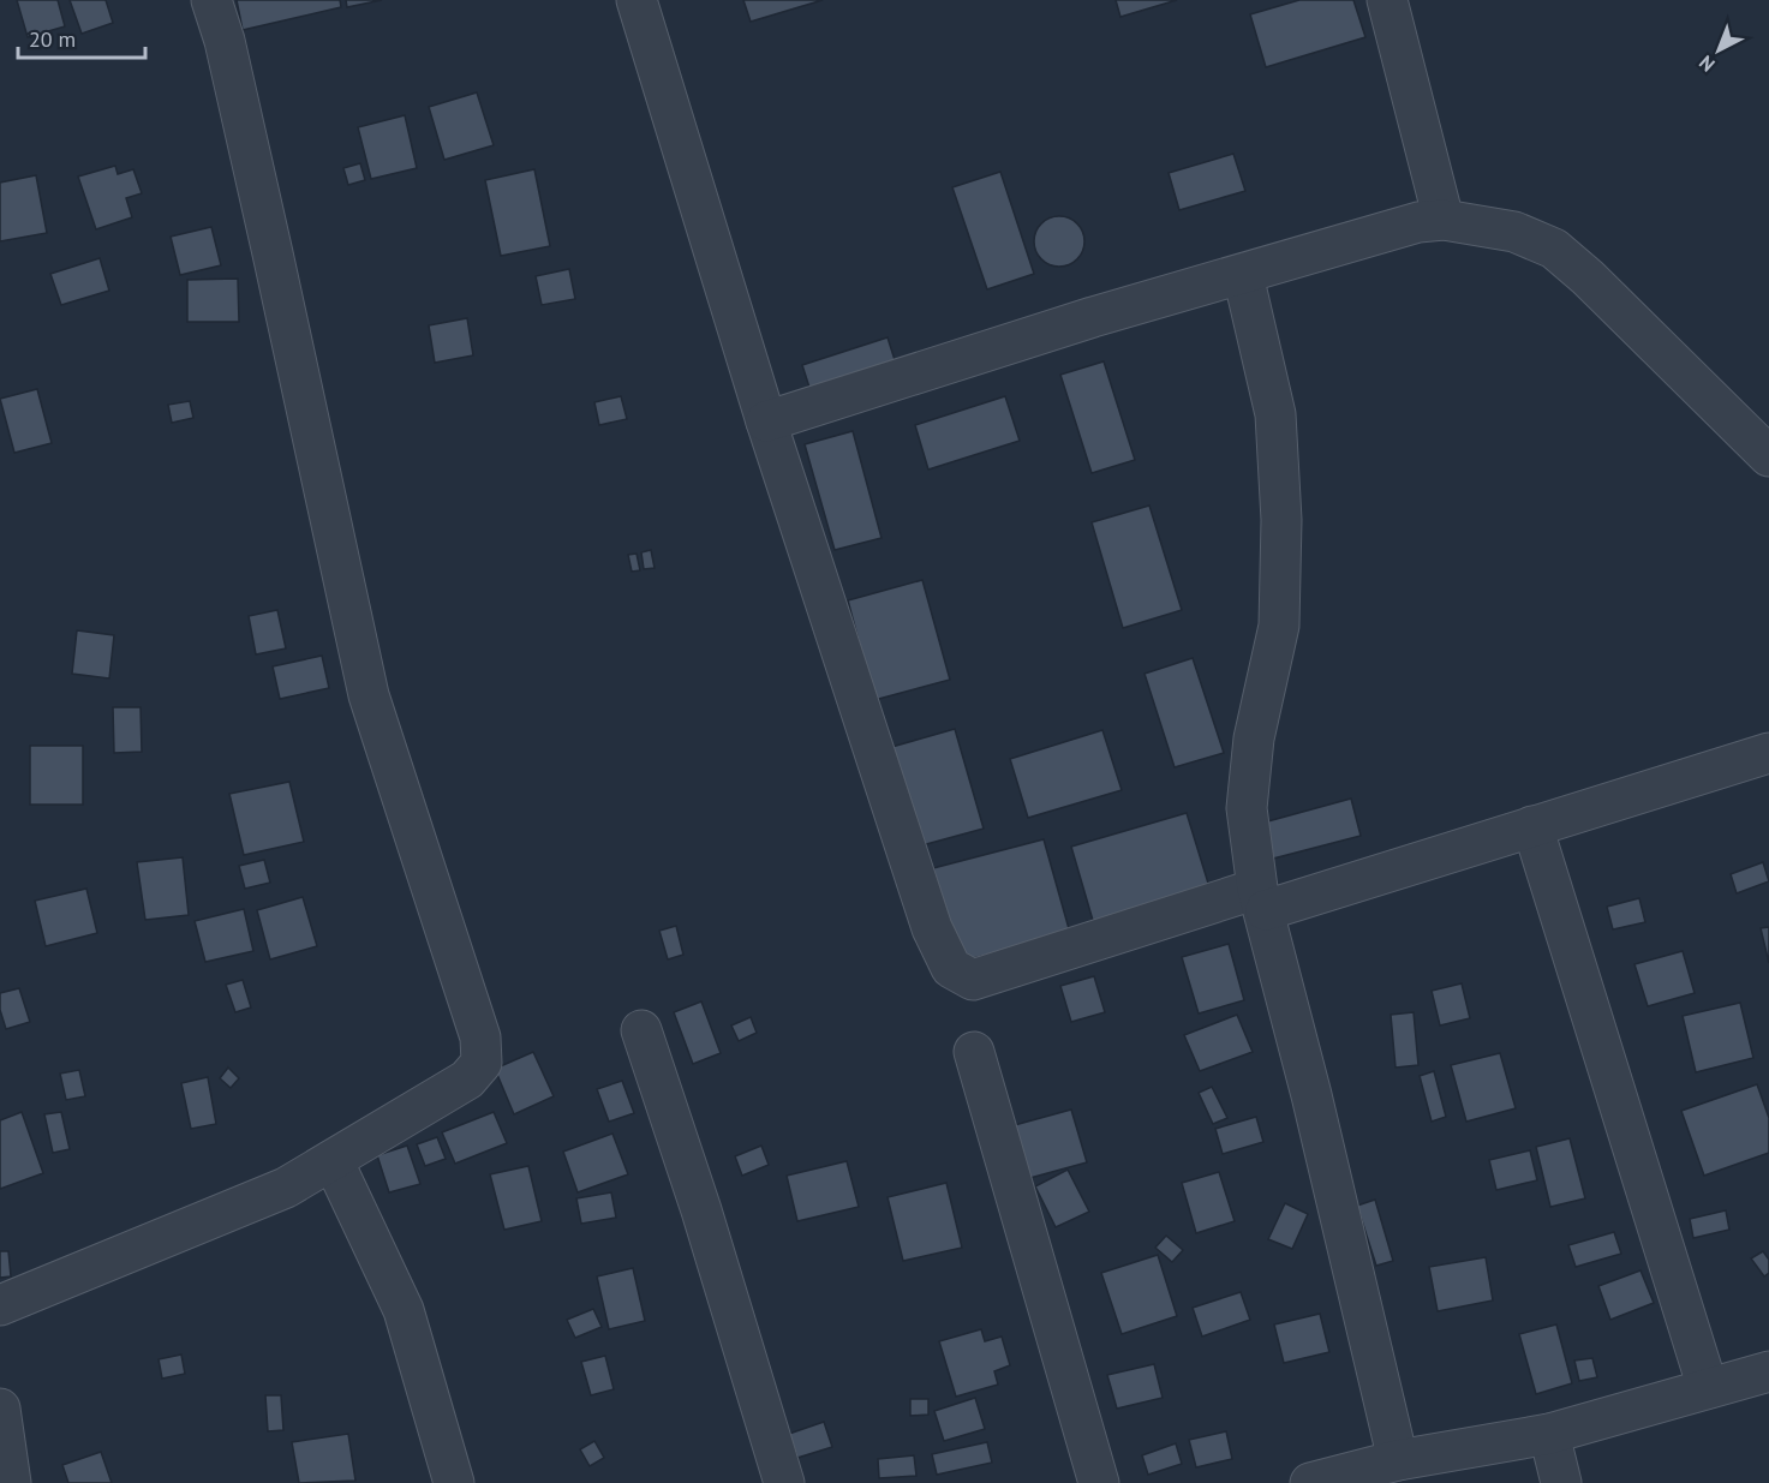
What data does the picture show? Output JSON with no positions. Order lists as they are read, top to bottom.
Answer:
{
  "scale_bar": "20 m",
  "north": "bottom left"
}
